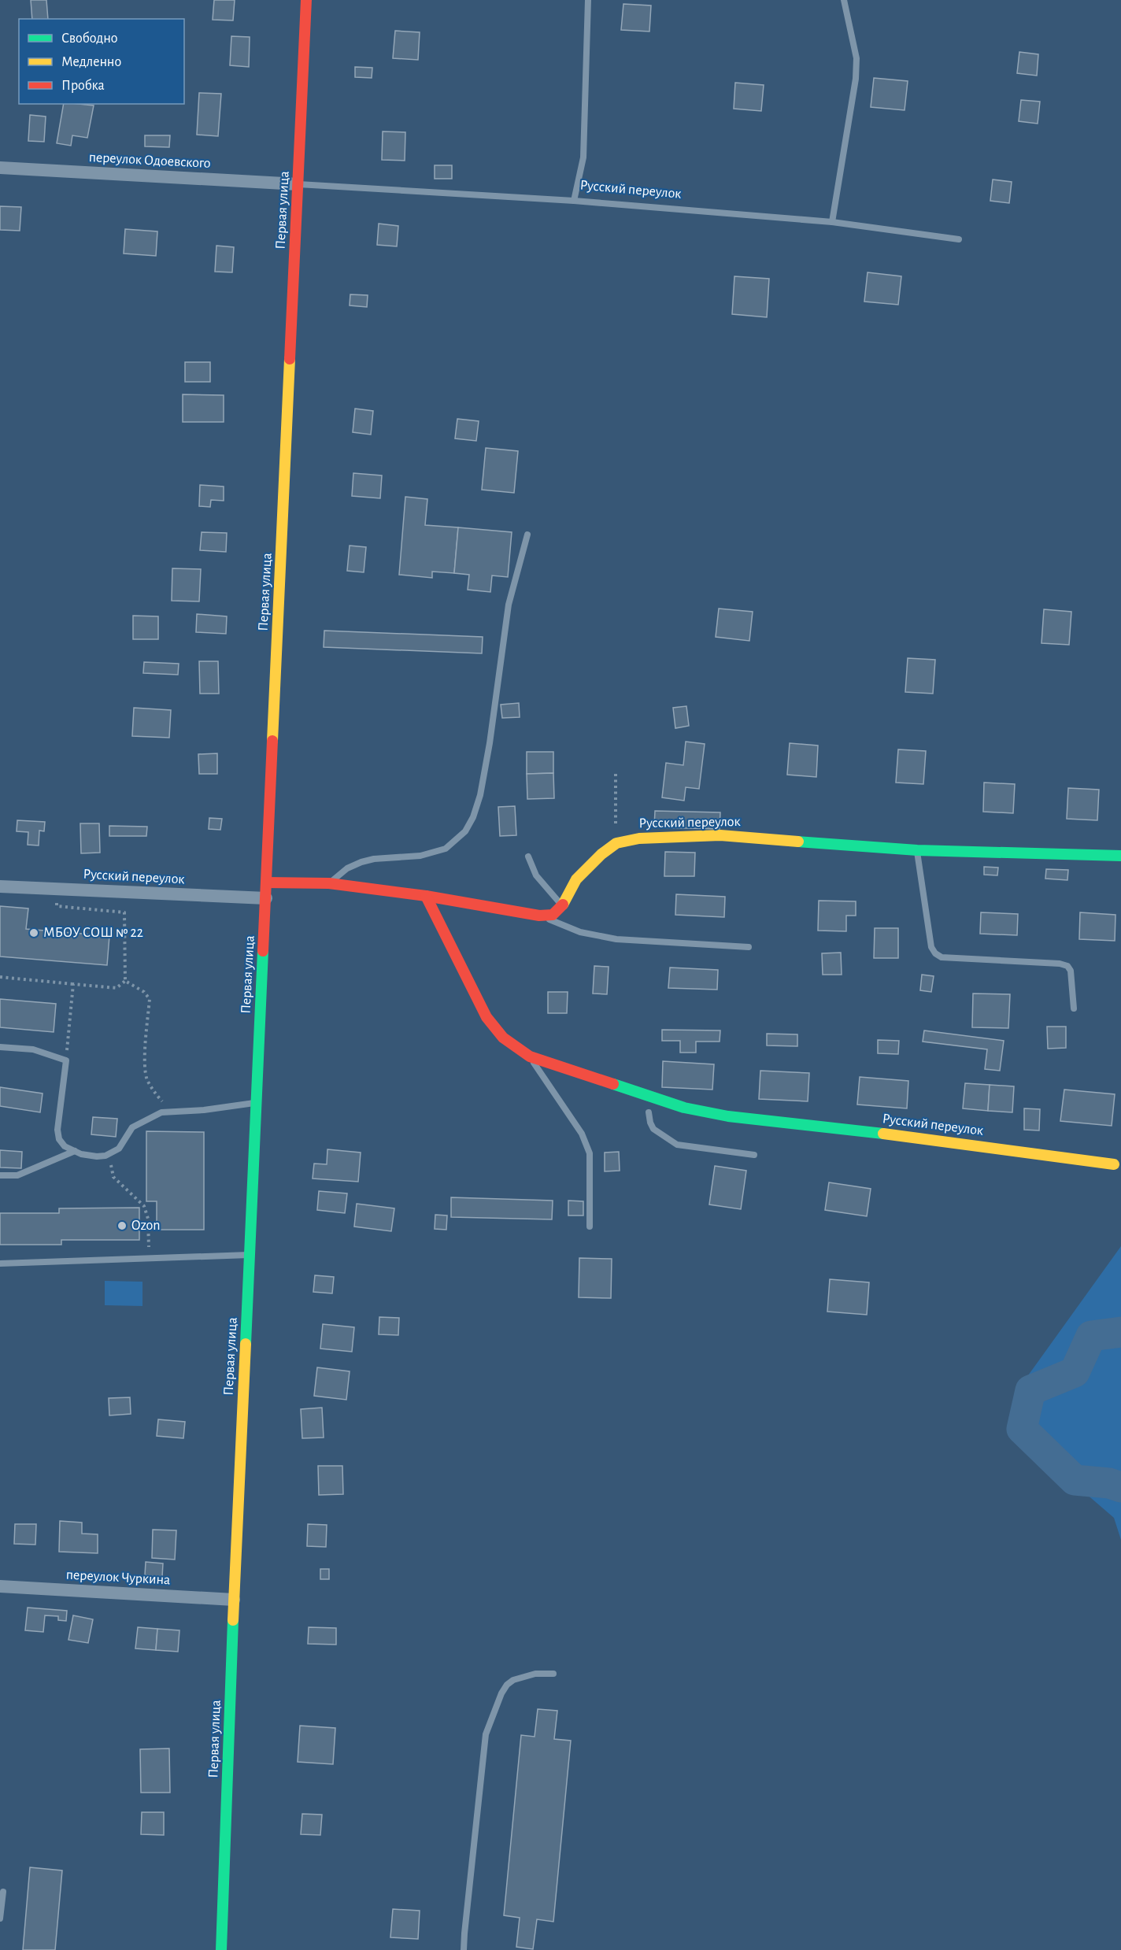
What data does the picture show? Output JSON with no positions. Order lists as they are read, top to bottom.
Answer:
{
  "streets": {
    "street": [
      "переулок Одоевского",
      "Русский переулок",
      "Первая улица",
      "переулок Чуркина"
    ]
  },
  "crossings": [
    ["переулок Одоевского", "Русский переулок"],
    ["переулок Одоевского", "Первая улица"],
    ["Русский переулок", "Первая улица"],
    ["Первая улица", "переулок Чуркина"]
  ],
  "places": ["МБОУ СОШ № 22", "Ozon"],
  "legend": ["Свободно", "Медленно", "Пробка"]
}
